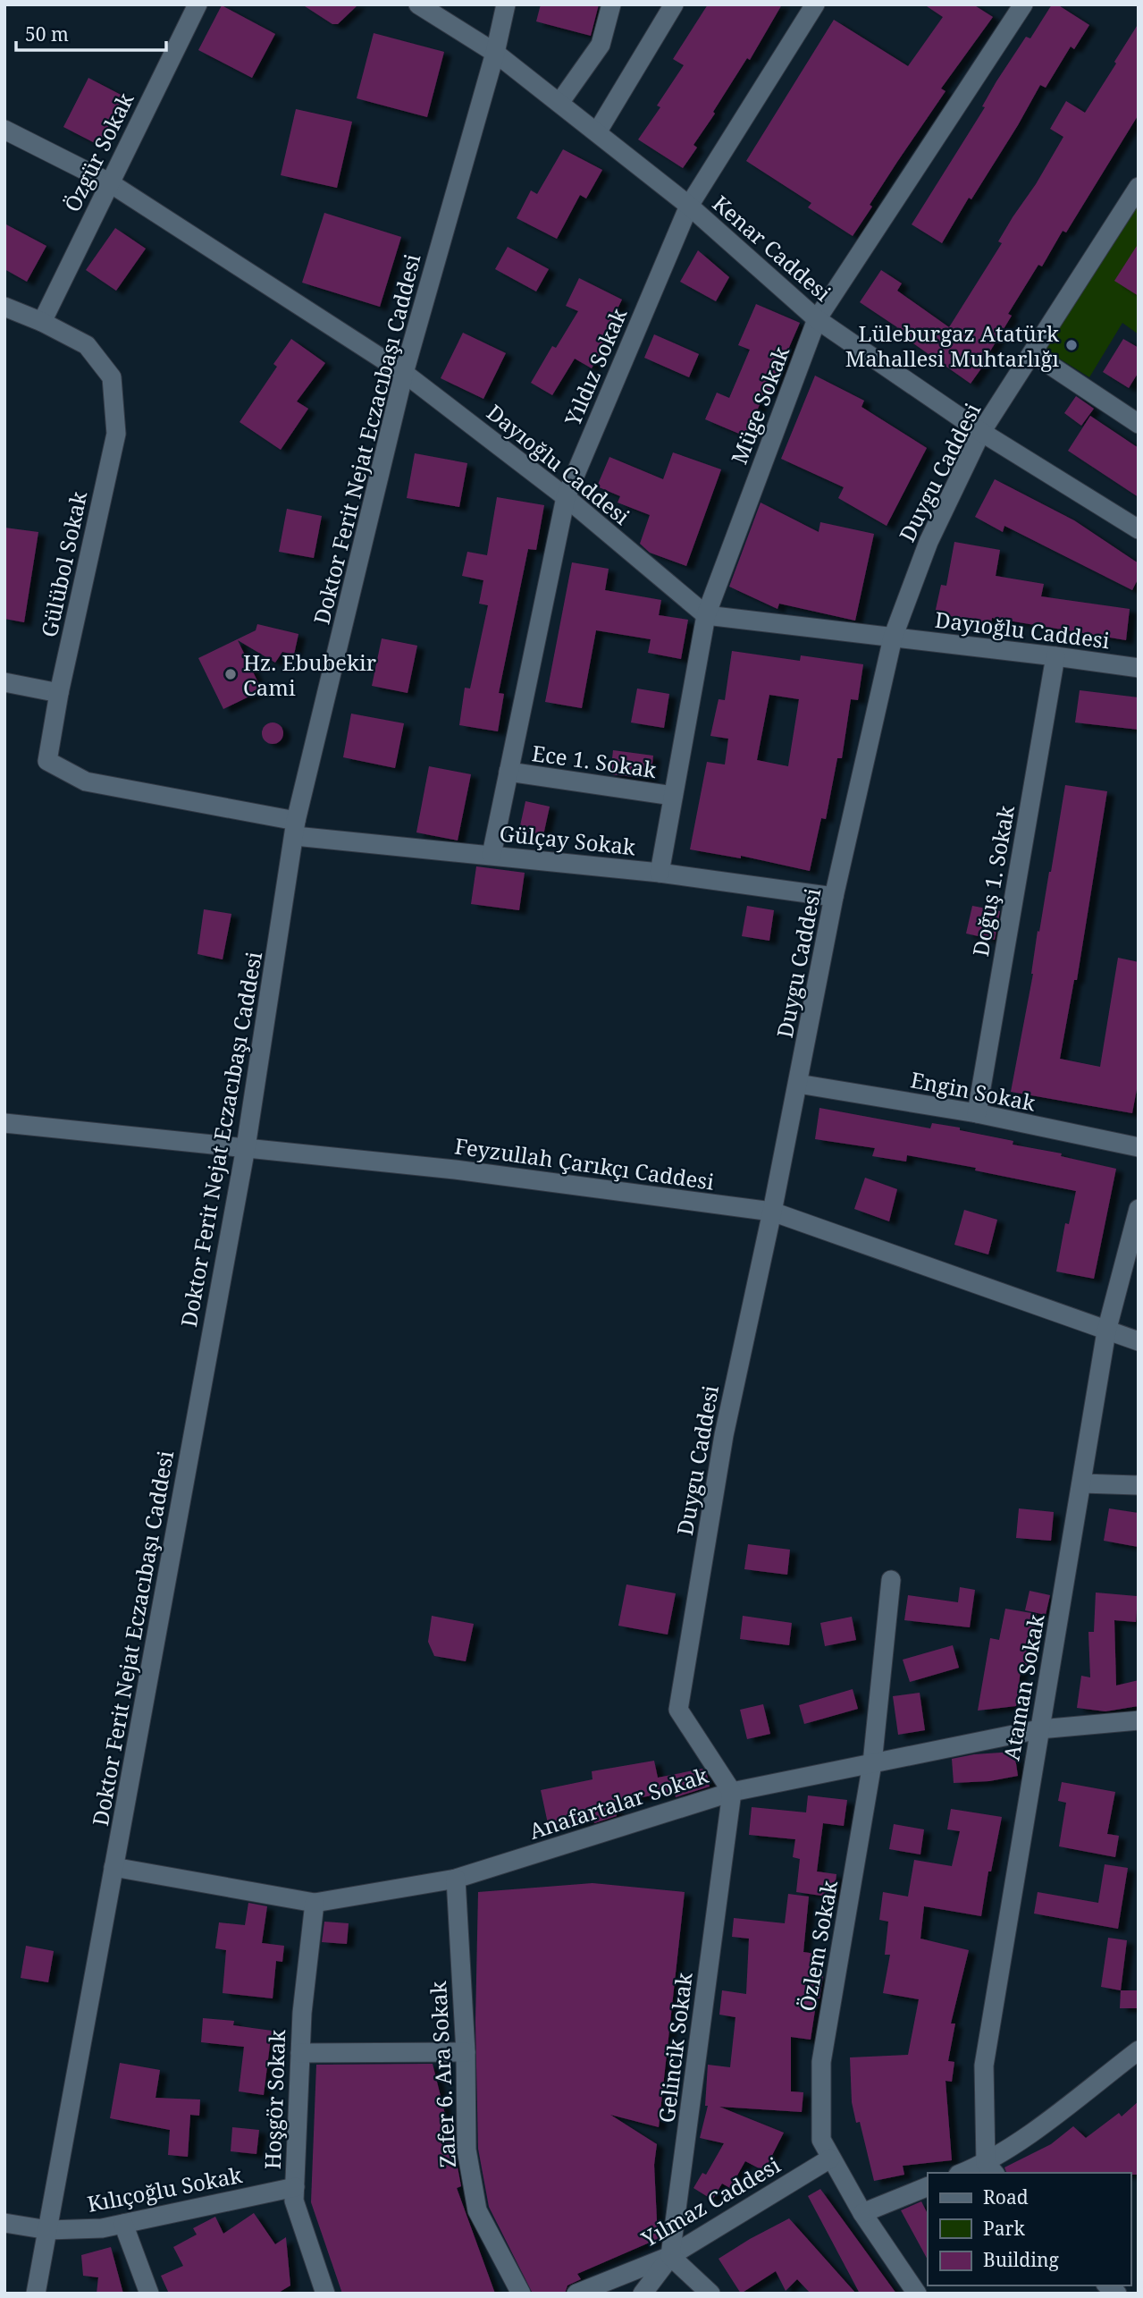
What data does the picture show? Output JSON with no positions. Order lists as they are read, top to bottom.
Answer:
{
  "streets": {
    "street": [
      "Özgür Sokak",
      "Kenar Caddesi",
      "Yıldız Sokak",
      "Müge Sokak",
      "Doktor Ferit Nejat Eczacıbaşı Caddesi",
      "Dayıoğlu Caddesi",
      "Duygu Caddesi",
      "Gülübol Sokak",
      "Ece 1. Sokak",
      "Gülçay Sokak",
      "Doğuş 1. Sokak",
      "Engin Sokak",
      "Feyzullah Çarıkçı Caddesi",
      "Ataman Sokak",
      "Anafartalar Sokak",
      "Özlem Sokak",
      "Gelincik Sokak",
      "Zafer 6. Ara Sokak",
      "Hoşgör Sokak",
      "Kılıçoğlu Sokak",
      "Yılmaz Caddesi"
    ]
  },
  "crossings": [
    ["Özgür Sokak", "Dayıoğlu Caddesi"],
    ["Özgür Sokak", "Gülübol Sokak"],
    ["Kenar Caddesi", "Yıldız Sokak"],
    ["Kenar Caddesi", "Müge Sokak"],
    ["Kenar Caddesi", "Doktor Ferit Nejat Eczacıbaşı Caddesi"],
    ["Kenar Caddesi", "Duygu Caddesi"],
    ["Yıldız Sokak", "Dayıoğlu Caddesi"],
    ["Yıldız Sokak", "Ece 1. Sokak"],
    ["Yıldız Sokak", "Gülçay Sokak"],
    ["Müge Sokak", "Dayıoğlu Caddesi"],
    ["Müge Sokak", "Ece 1. Sokak"],
    ["Müge Sokak", "Gülçay Sokak"],
    ["Doktor Ferit Nejat Eczacıbaşı Caddesi", "Dayıoğlu Caddesi"],
    ["Doktor Ferit Nejat Eczacıbaşı Caddesi", "Gülçay Sokak"],
    ["Doktor Ferit Nejat Eczacıbaşı Caddesi", "Feyzullah Çarıkçı Caddesi"],
    ["Doktor Ferit Nejat Eczacıbaşı Caddesi", "Anafartalar Sokak"],
    ["Doktor Ferit Nejat Eczacıbaşı Caddesi", "Kılıçoğlu Sokak"],
    ["Dayıoğlu Caddesi", "Duygu Caddesi"],
    ["Dayıoğlu Caddesi", "Doğuş 1. Sokak"],
    ["Duygu Caddesi", "Gülçay Sokak"],
    ["Duygu Caddesi", "Engin Sokak"],
    ["Duygu Caddesi", "Feyzullah Çarıkçı Caddesi"],
    ["Duygu Caddesi", "Anafartalar Sokak"],
    ["Duygu Caddesi", "Gelincik Sokak"],
    ["Gülübol Sokak", "Gülçay Sokak"],
    ["Doğuş 1. Sokak", "Engin Sokak"],
    ["Feyzullah Çarıkçı Caddesi", "Ataman Sokak"],
    ["Ataman Sokak", "Anafartalar Sokak"],
    ["Anafartalar Sokak", "Özlem Sokak"],
    ["Anafartalar Sokak", "Gelincik Sokak"],
    ["Anafartalar Sokak", "Zafer 6. Ara Sokak"],
    ["Anafartalar Sokak", "Hoşgör Sokak"],
    ["Özlem Sokak", "Yılmaz Caddesi"],
    ["Gelincik Sokak", "Yılmaz Caddesi"],
    ["Hoşgör Sokak", "Kılıçoğlu Sokak"]
  ],
  "places": ["Lüleburgaz Atatürk Mahallesi Muhtarlığı", "Hz. Ebubekir Cami"],
  "legend": ["Road", "Park", "Building"],
  "scale_bar": "50 m"
}
